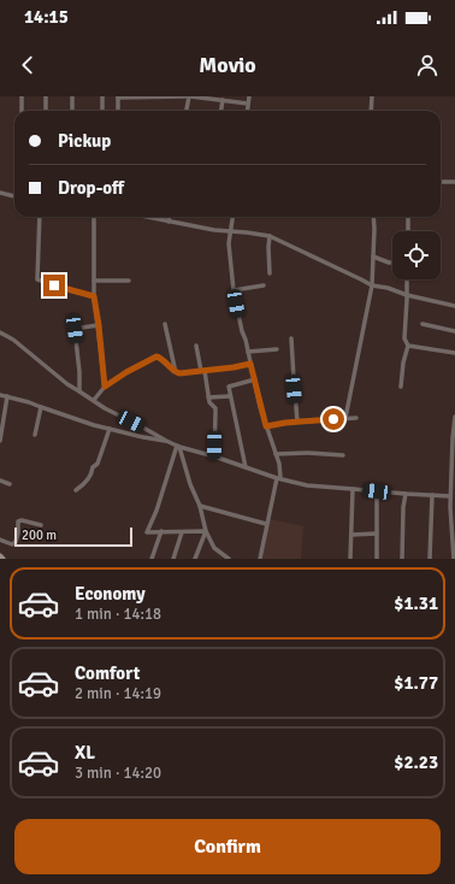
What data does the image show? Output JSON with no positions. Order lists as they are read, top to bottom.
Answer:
{
  "scale_bar": "200 m",
  "page": {
    "status": "14:15",
    "header": "Movio",
    "banner": ["Pickup", "Drop-off"],
    "scale": "200 m",
    "list": [
      {
        "name": "Economy",
        "note": "1 min · 14:18",
        "value": "$1.31"
      },
      {
        "name": "Comfort",
        "note": "2 min · 14:19",
        "value": "$1.77"
      },
      {
        "name": "XL",
        "note": "3 min · 14:20",
        "value": "$2.23"
      }
    ],
    "buttons": "Confirm"
  }
}
